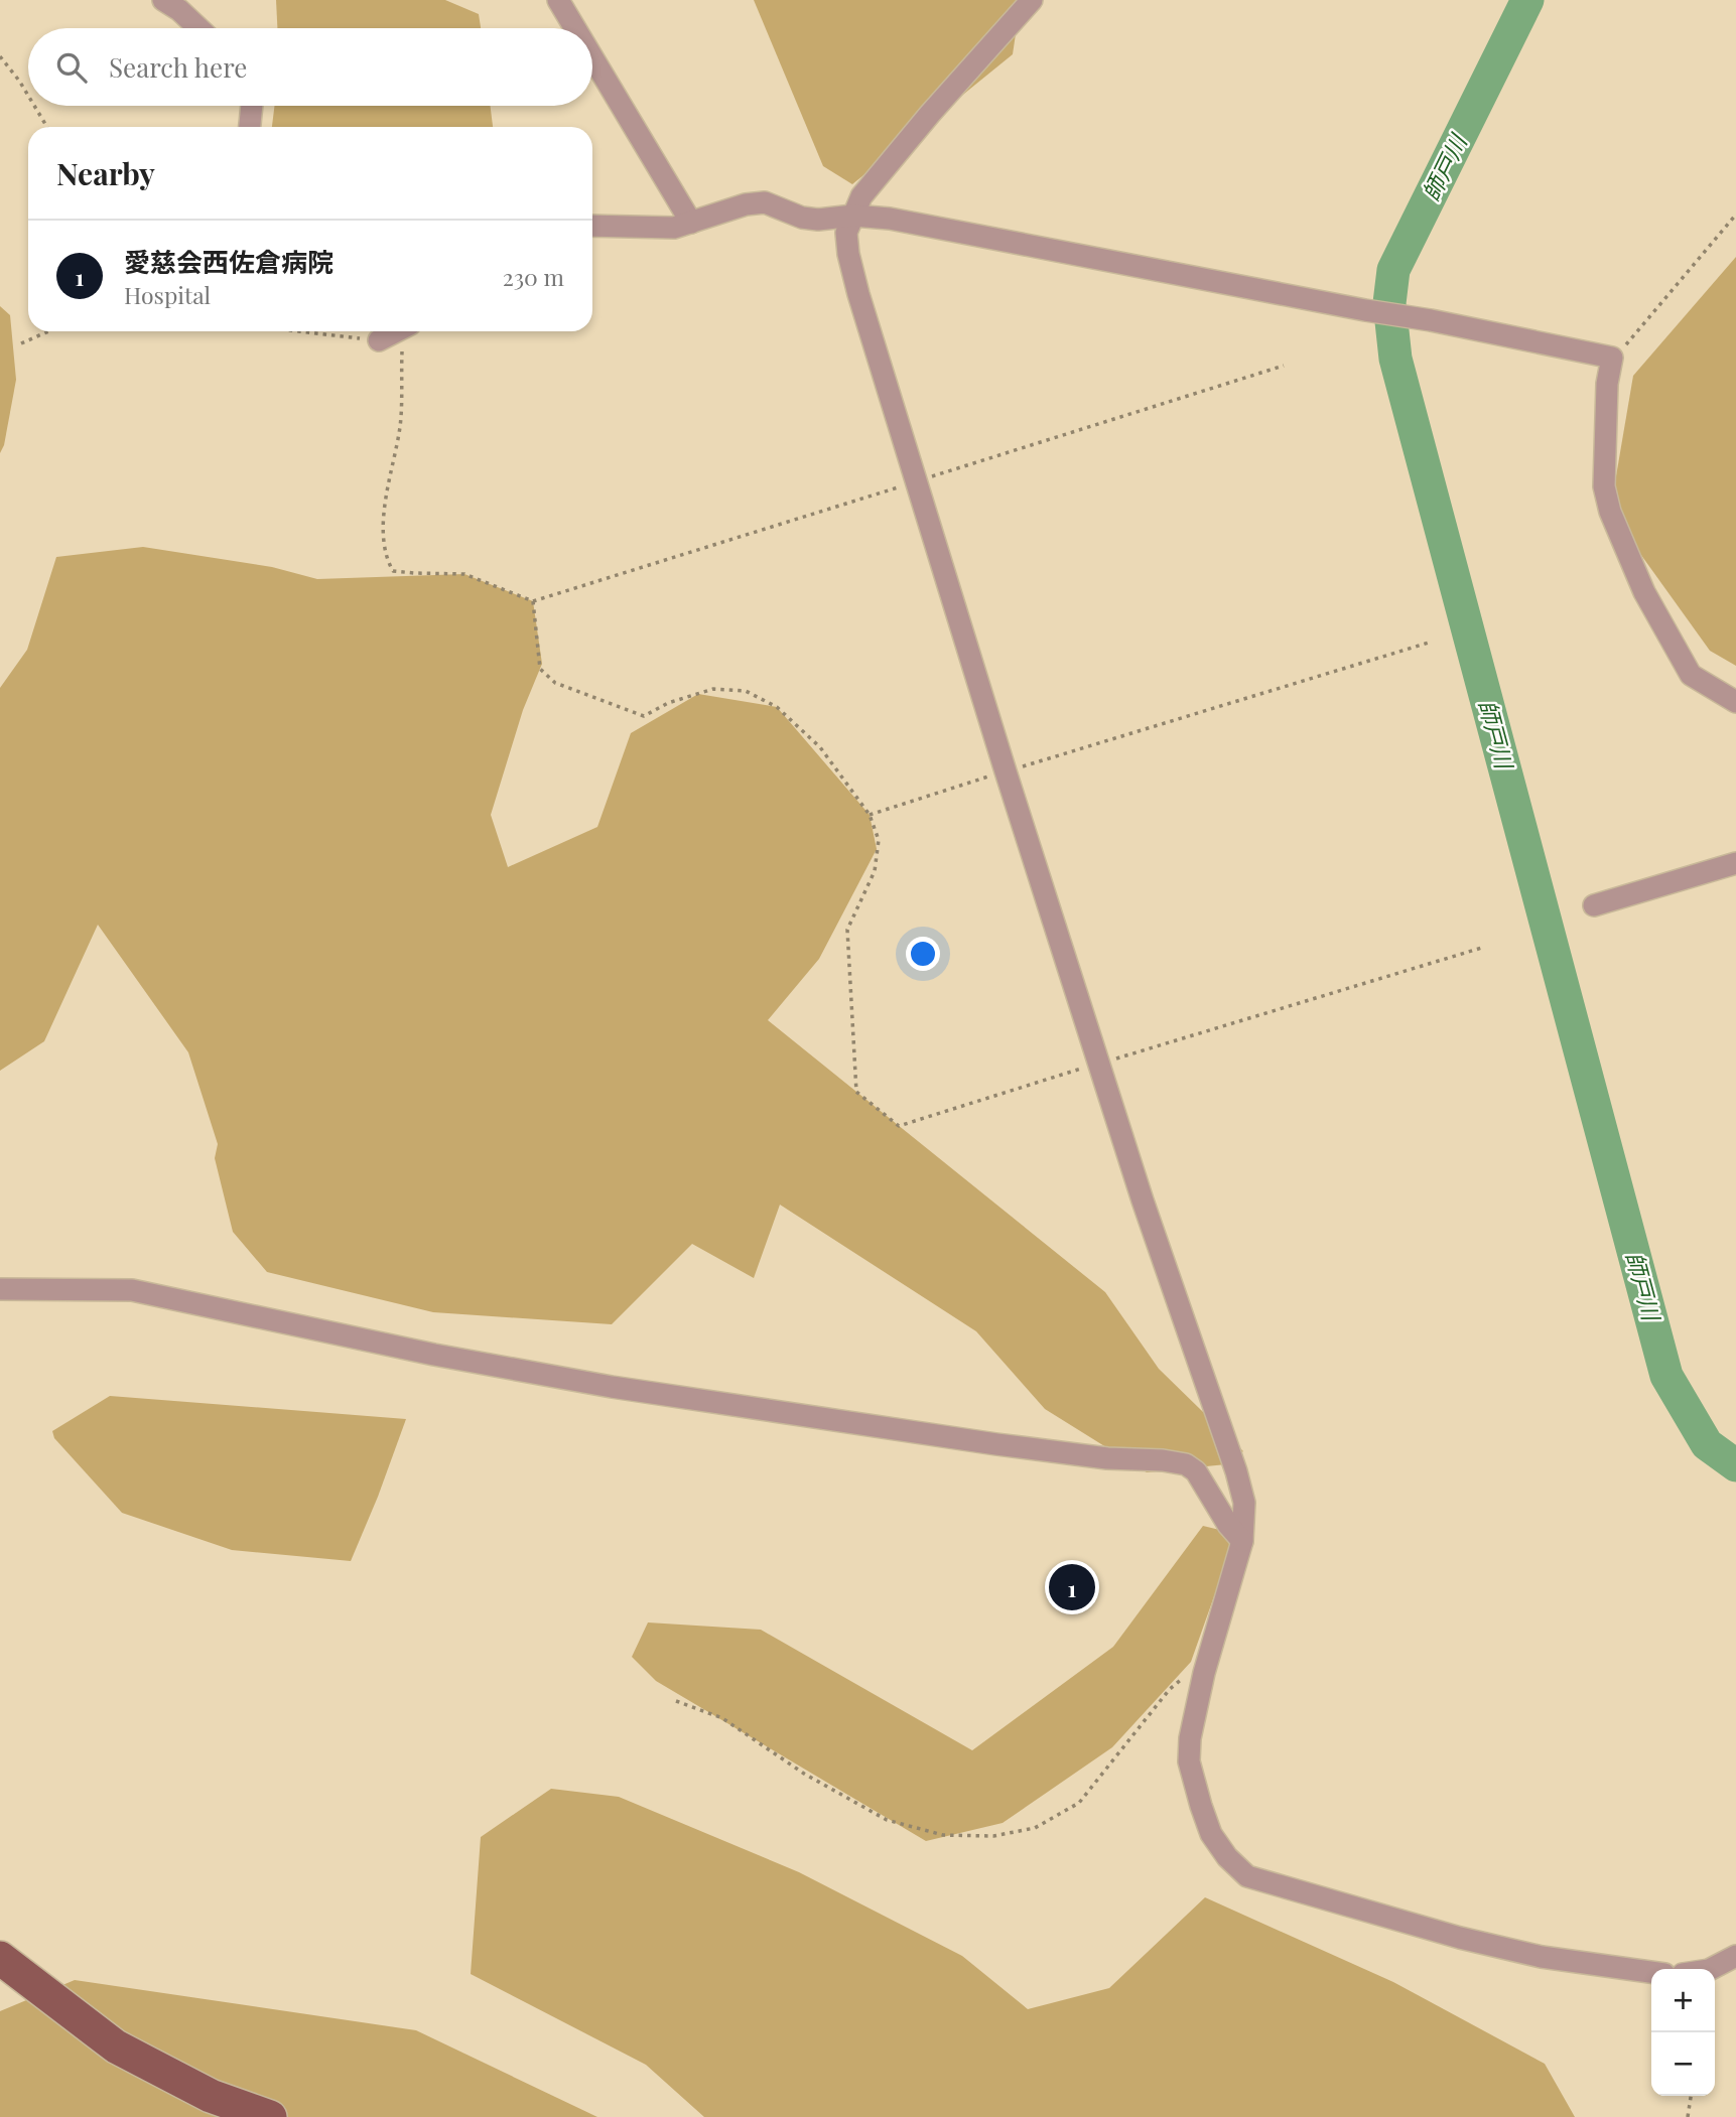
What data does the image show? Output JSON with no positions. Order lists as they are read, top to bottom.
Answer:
{
  "water": ["師戸川"],
  "page": {
    "search": "Search here",
    "heading": "Nearby",
    "list": [
      {
        "mark": "1",
        "name": "愛慈会西佐倉病院",
        "note": "Hospital",
        "value": "230 m"
      }
    ],
    "pins": "1",
    "map_buttons": ["+", "−"]
  }
}
